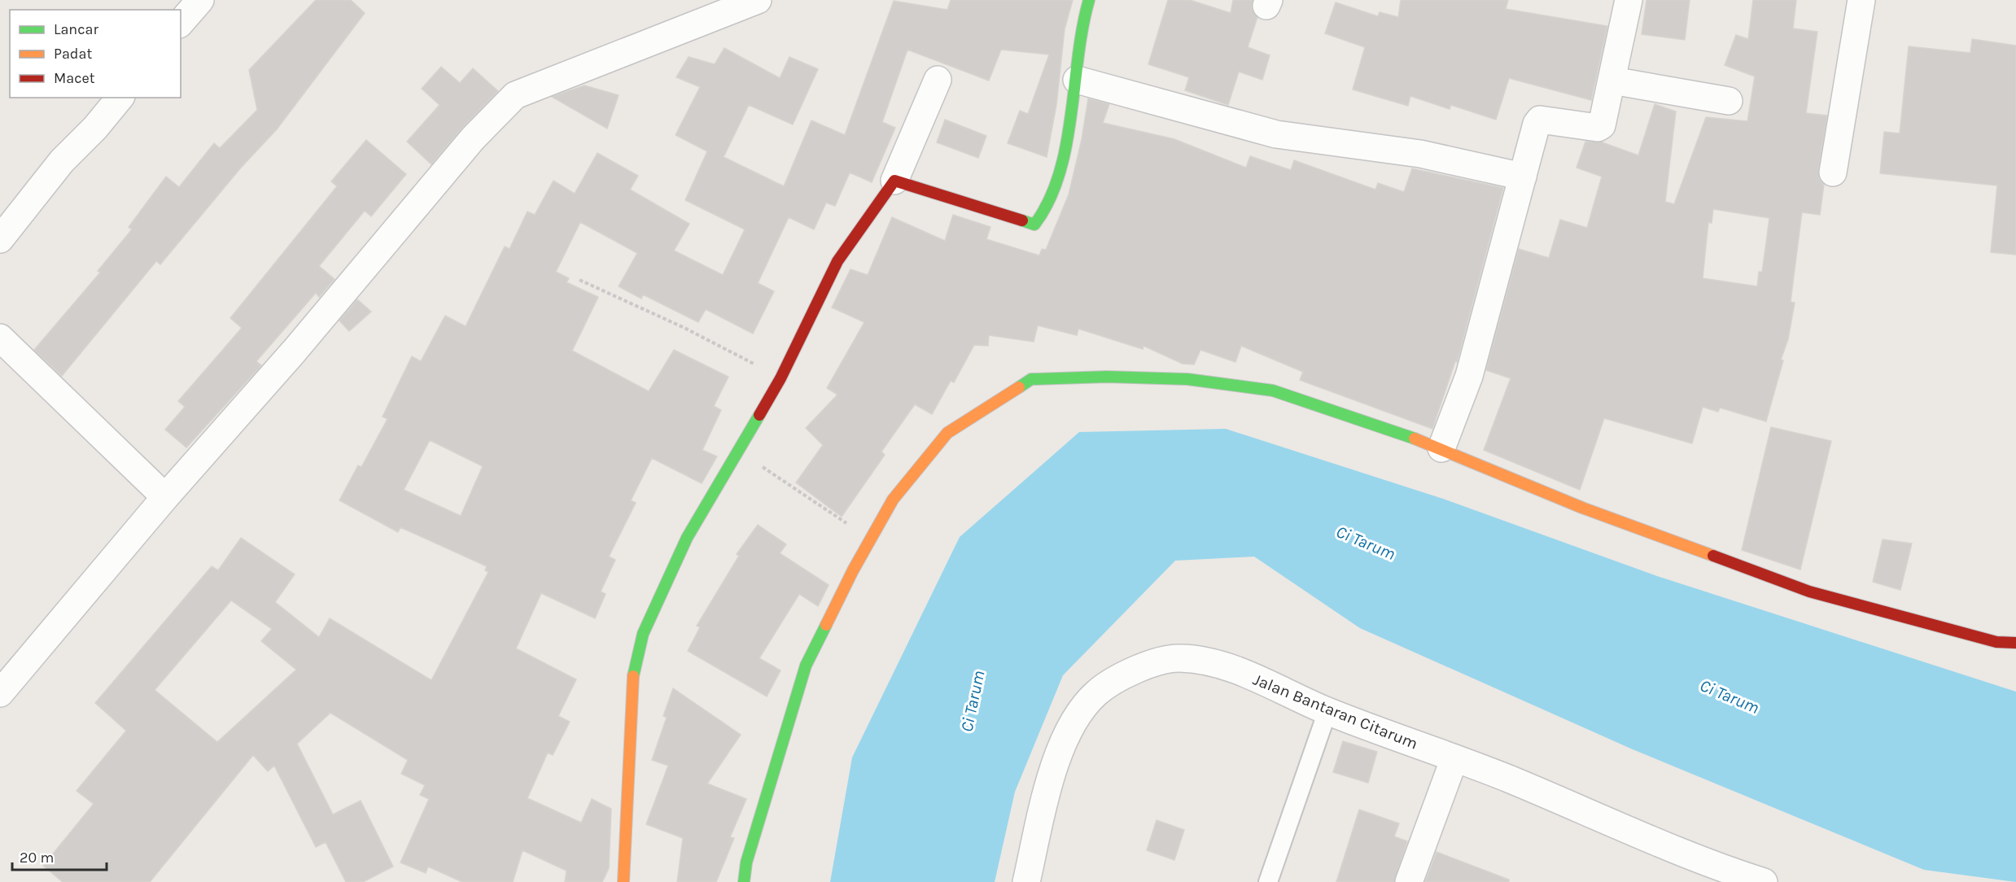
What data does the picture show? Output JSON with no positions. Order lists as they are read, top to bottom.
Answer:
{
  "streets": {
    "street": ["Jalan Bantaran Citarum"]
  },
  "water": ["Ci Tarum"],
  "legend": ["Lancar", "Padat", "Macet"],
  "scale_bar": "20 m"
}
